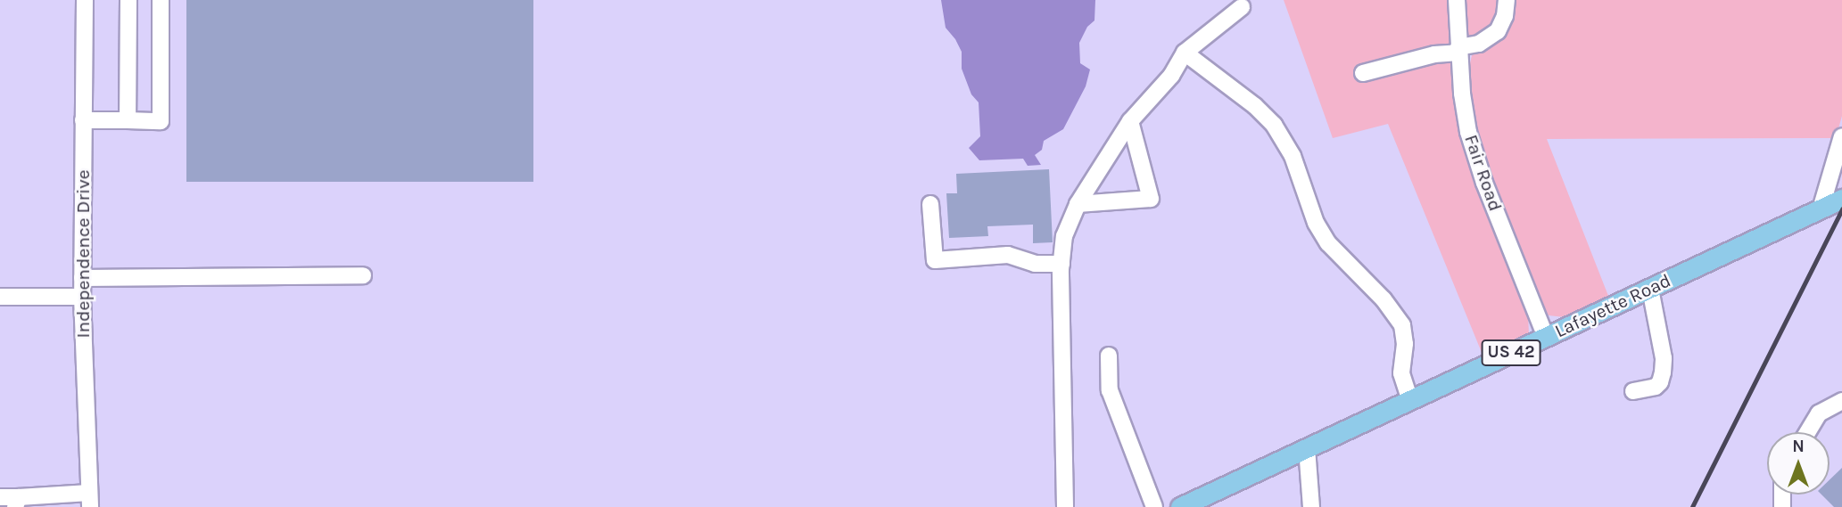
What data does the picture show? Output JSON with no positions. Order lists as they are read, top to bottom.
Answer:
{
  "streets": {
    "main road": ["Lafayette Road", "US 42"],
    "street": ["Fair Road", "Independence Drive"]
  },
  "crossings": [
    ["Fair Road", "Lafayette Road"]
  ],
  "north": "top"
}
